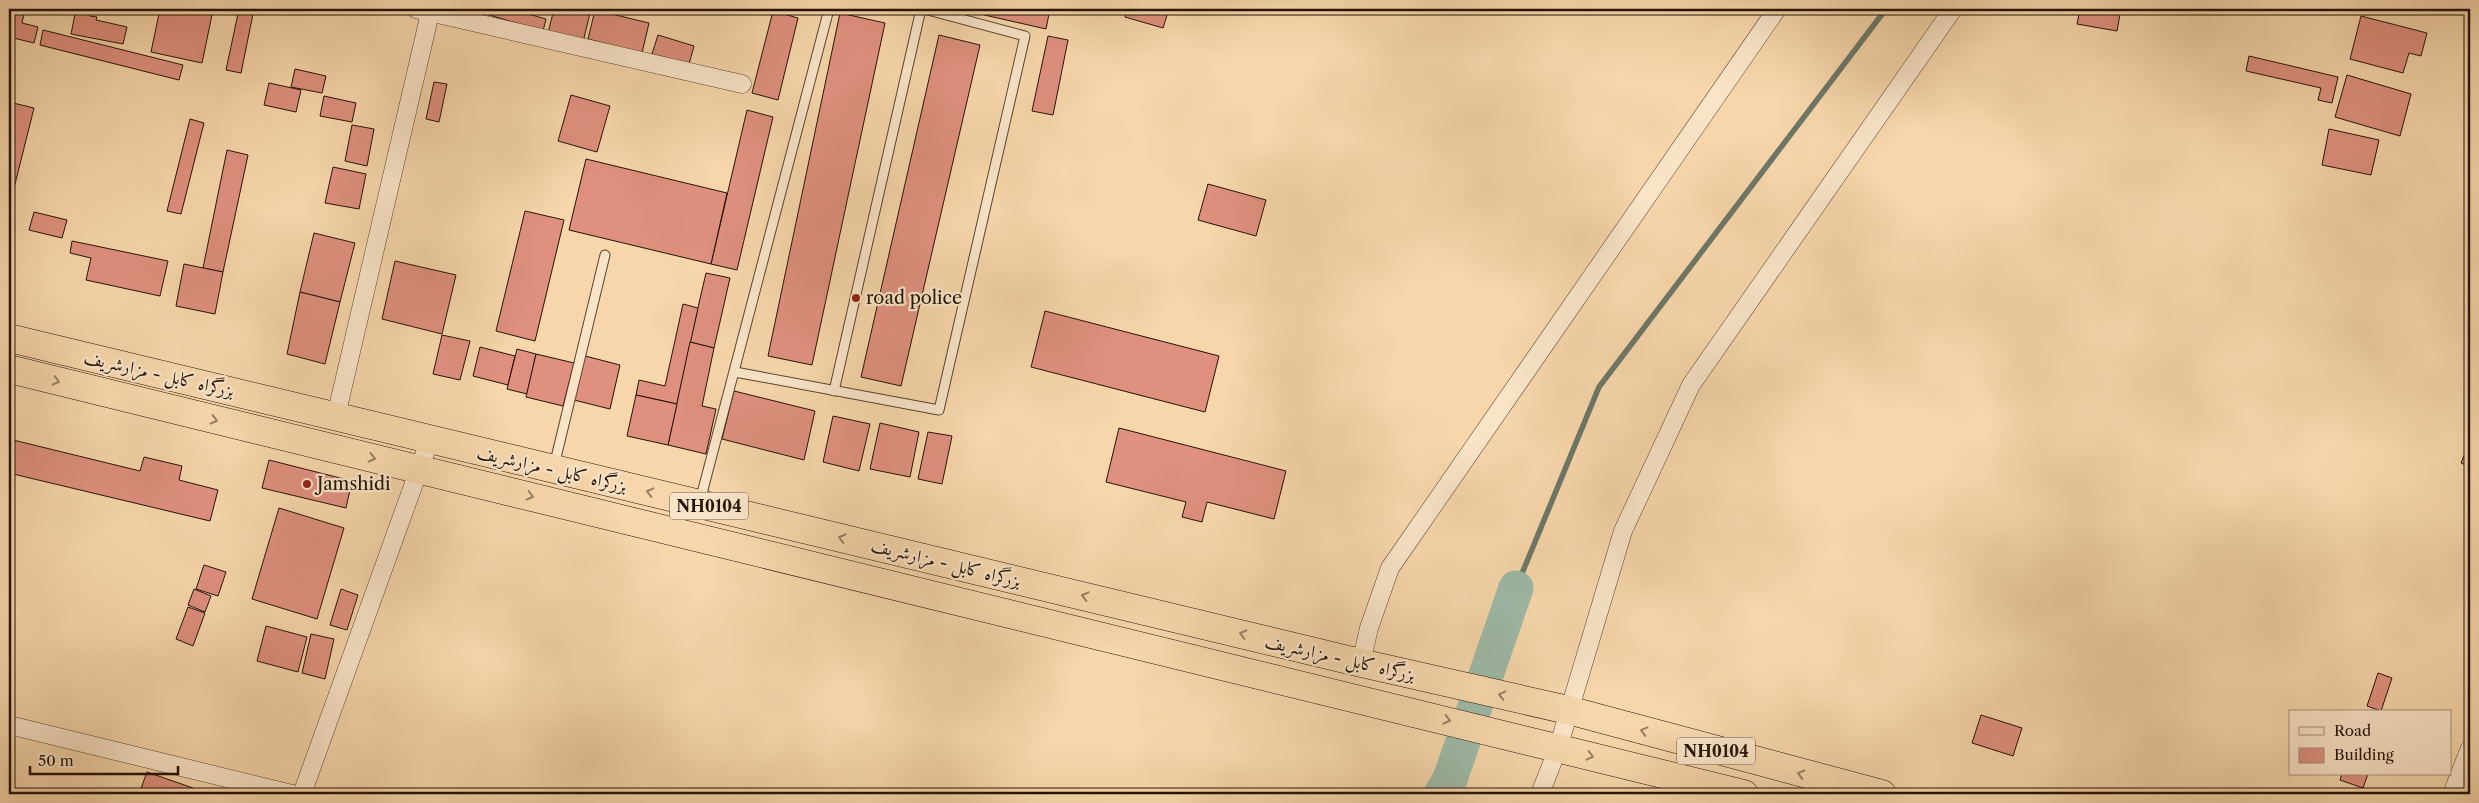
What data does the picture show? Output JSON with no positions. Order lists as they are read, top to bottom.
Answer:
{
  "streets": {
    "highway": ["بزرگراه کابل - مزارشریف", "NH0104"]
  },
  "places": ["road police", "Jamshidi"],
  "legend": ["Road", "Building"],
  "scale_bar": "50 m"
}
